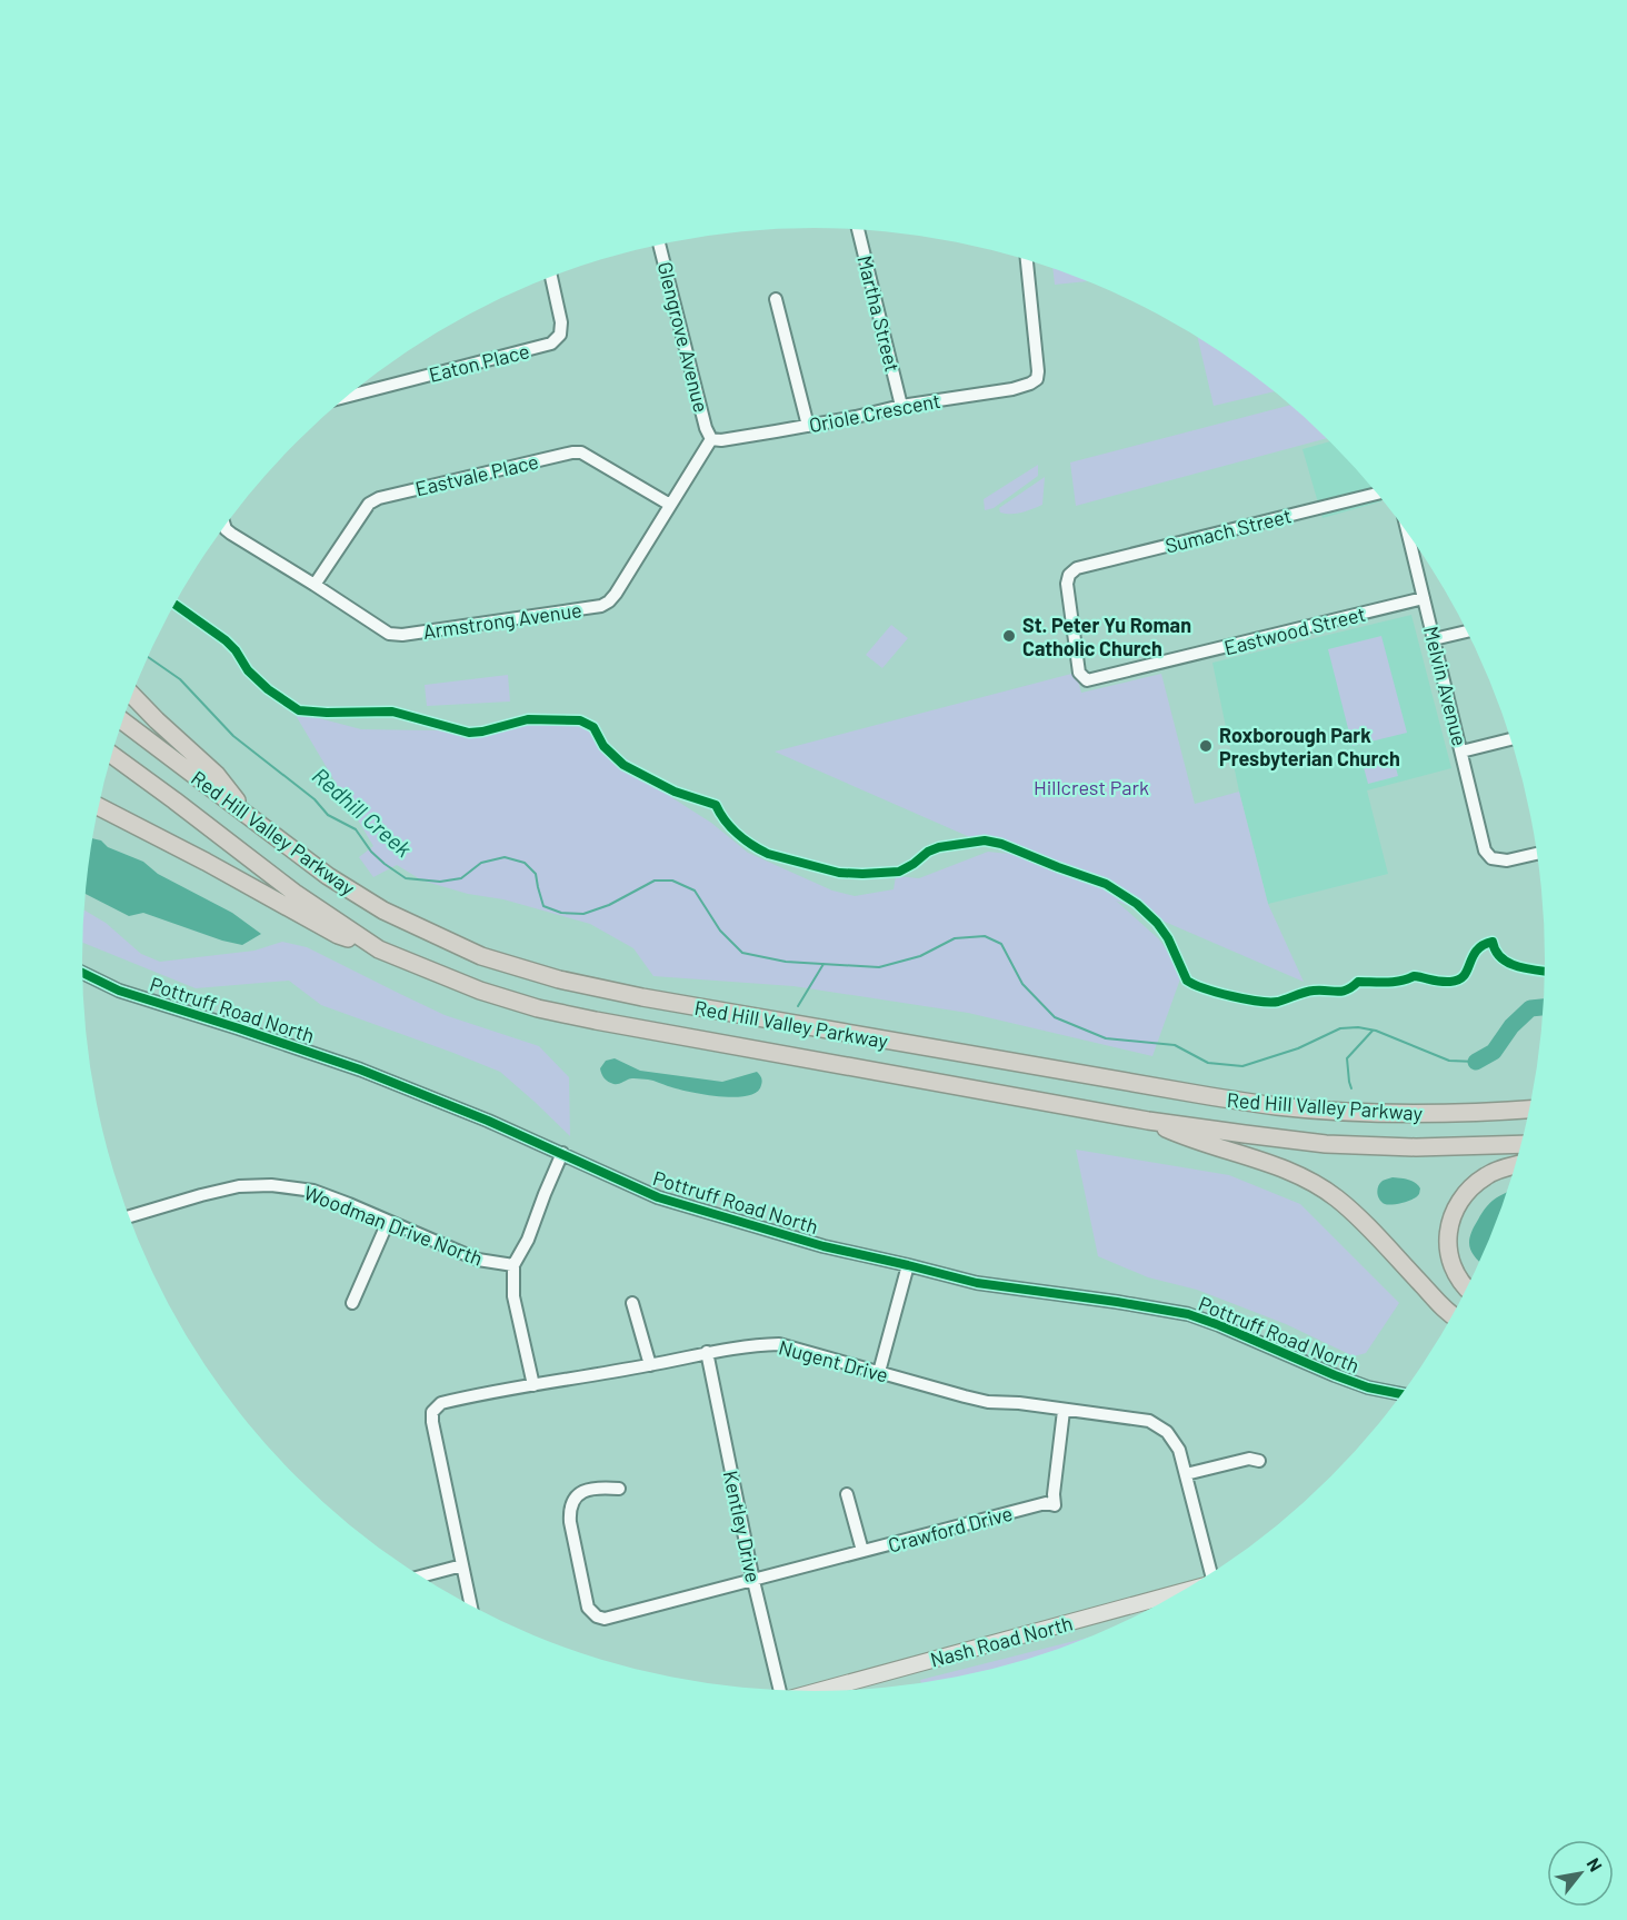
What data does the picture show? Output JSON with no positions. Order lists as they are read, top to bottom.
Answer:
{
  "streets": {
    "highway": ["Red Hill Valley Parkway"],
    "main road": ["Nash Road North"],
    "street": [
      "Martha Street",
      "Glengrove Avenue",
      "Eaton Place",
      "Oriole Crescent",
      "Eastvale Place",
      "Sumach Street",
      "Armstrong Avenue",
      "Eastwood Street",
      "Melvin Avenue",
      "Pottruff Road North",
      "Woodman Drive North",
      "Nugent Drive",
      "Kentley Drive",
      "Crawford Drive"
    ]
  },
  "crossings": [
    ["Martha Street", "Oriole Crescent"],
    ["Glengrove Avenue", "Oriole Crescent"],
    ["Glengrove Avenue", "Armstrong Avenue"],
    ["Oriole Crescent", "Armstrong Avenue"],
    ["Eastvale Place", "Armstrong Avenue"],
    ["Sumach Street", "Eastwood Street"],
    ["Eastwood Street", "Melvin Avenue"],
    ["Nugent Drive", "Kentley Drive"],
    ["Nugent Drive", "Crawford Drive"],
    ["Kentley Drive", "Crawford Drive"]
  ],
  "water": ["Redhill Creek"],
  "parks": ["Hillcrest Park"],
  "places": ["St. Peter Yu Roman Catholic Church", "Roxborough Park Presbyterian Church"],
  "north": "top right"
}
